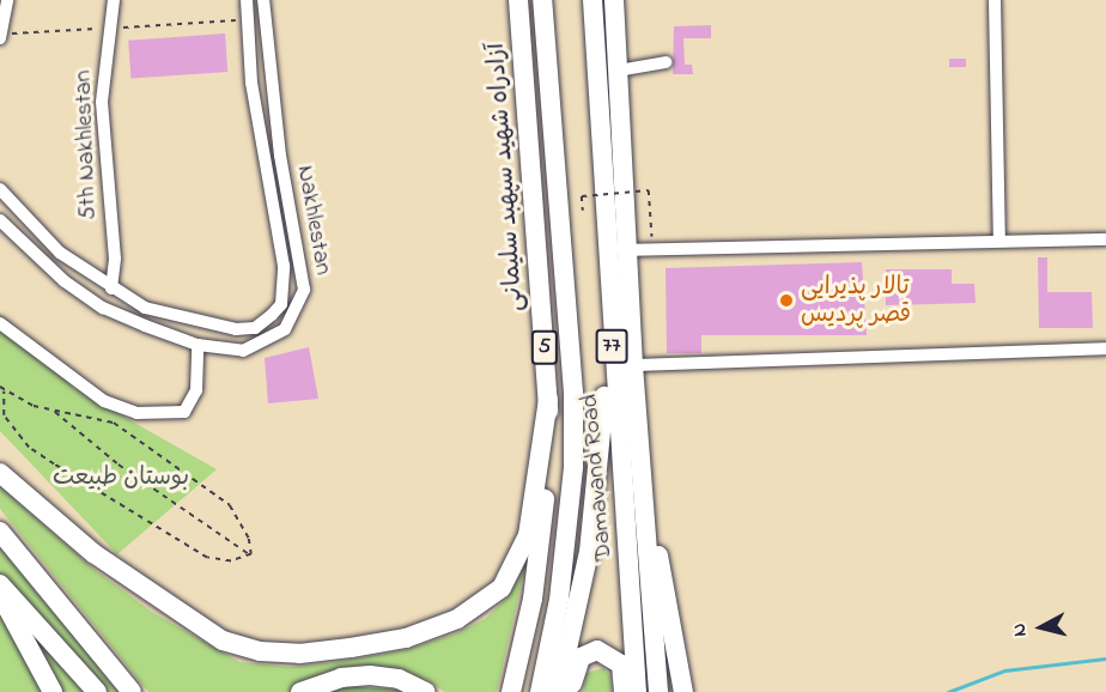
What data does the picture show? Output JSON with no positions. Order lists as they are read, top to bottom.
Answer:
{
  "streets": {
    "highway": [
      "آزادراه شهید سپهبد سلیمانی",
      "77",
      "5",
      "Damavand Road"
    ],
    "street": ["5th Nakhlestan", "Nakhlestan"]
  },
  "crossings": [
    ["5th Nakhlestan", "Nakhlestan"]
  ],
  "parks": ["بوستان طبیعت"],
  "places": ["تالار پذیرایی قصر پردیس"],
  "north": "left"
}
